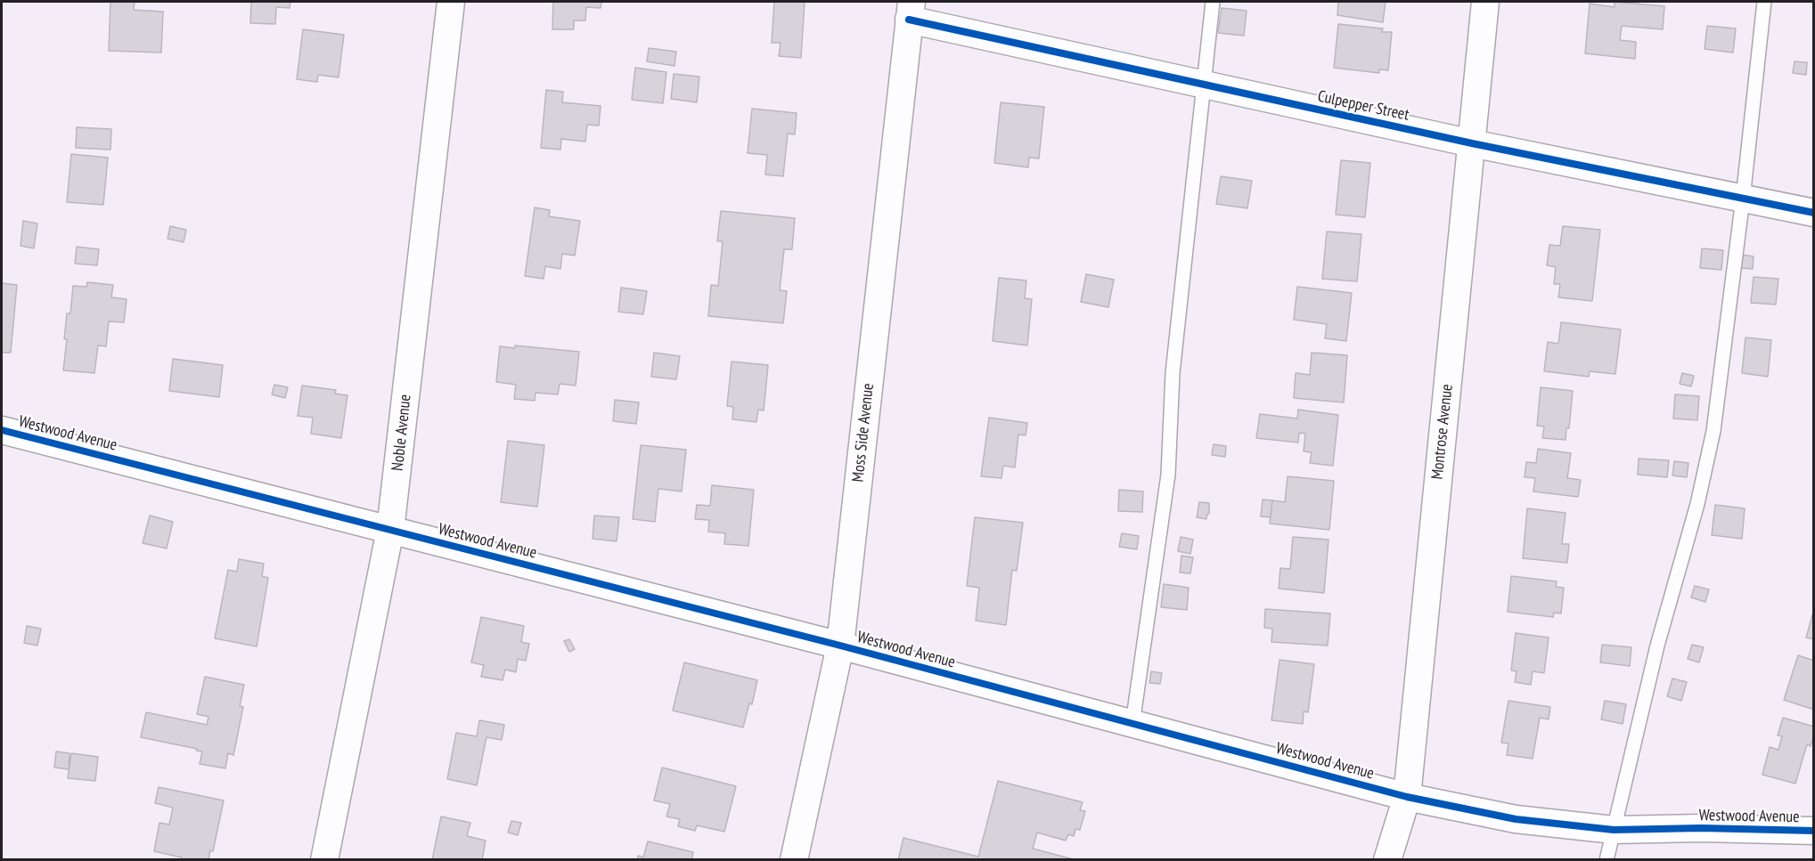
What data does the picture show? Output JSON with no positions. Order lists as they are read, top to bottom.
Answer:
{
  "streets": {
    "street": [
      "Culpepper Street",
      "Montrose Avenue",
      "Noble Avenue",
      "Moss Side Avenue",
      "Westwood Avenue"
    ]
  },
  "crossings": [
    ["Culpepper Street", "Montrose Avenue"],
    ["Culpepper Street", "Moss Side Avenue"],
    ["Montrose Avenue", "Westwood Avenue"],
    ["Noble Avenue", "Westwood Avenue"],
    ["Moss Side Avenue", "Westwood Avenue"]
  ]
}
